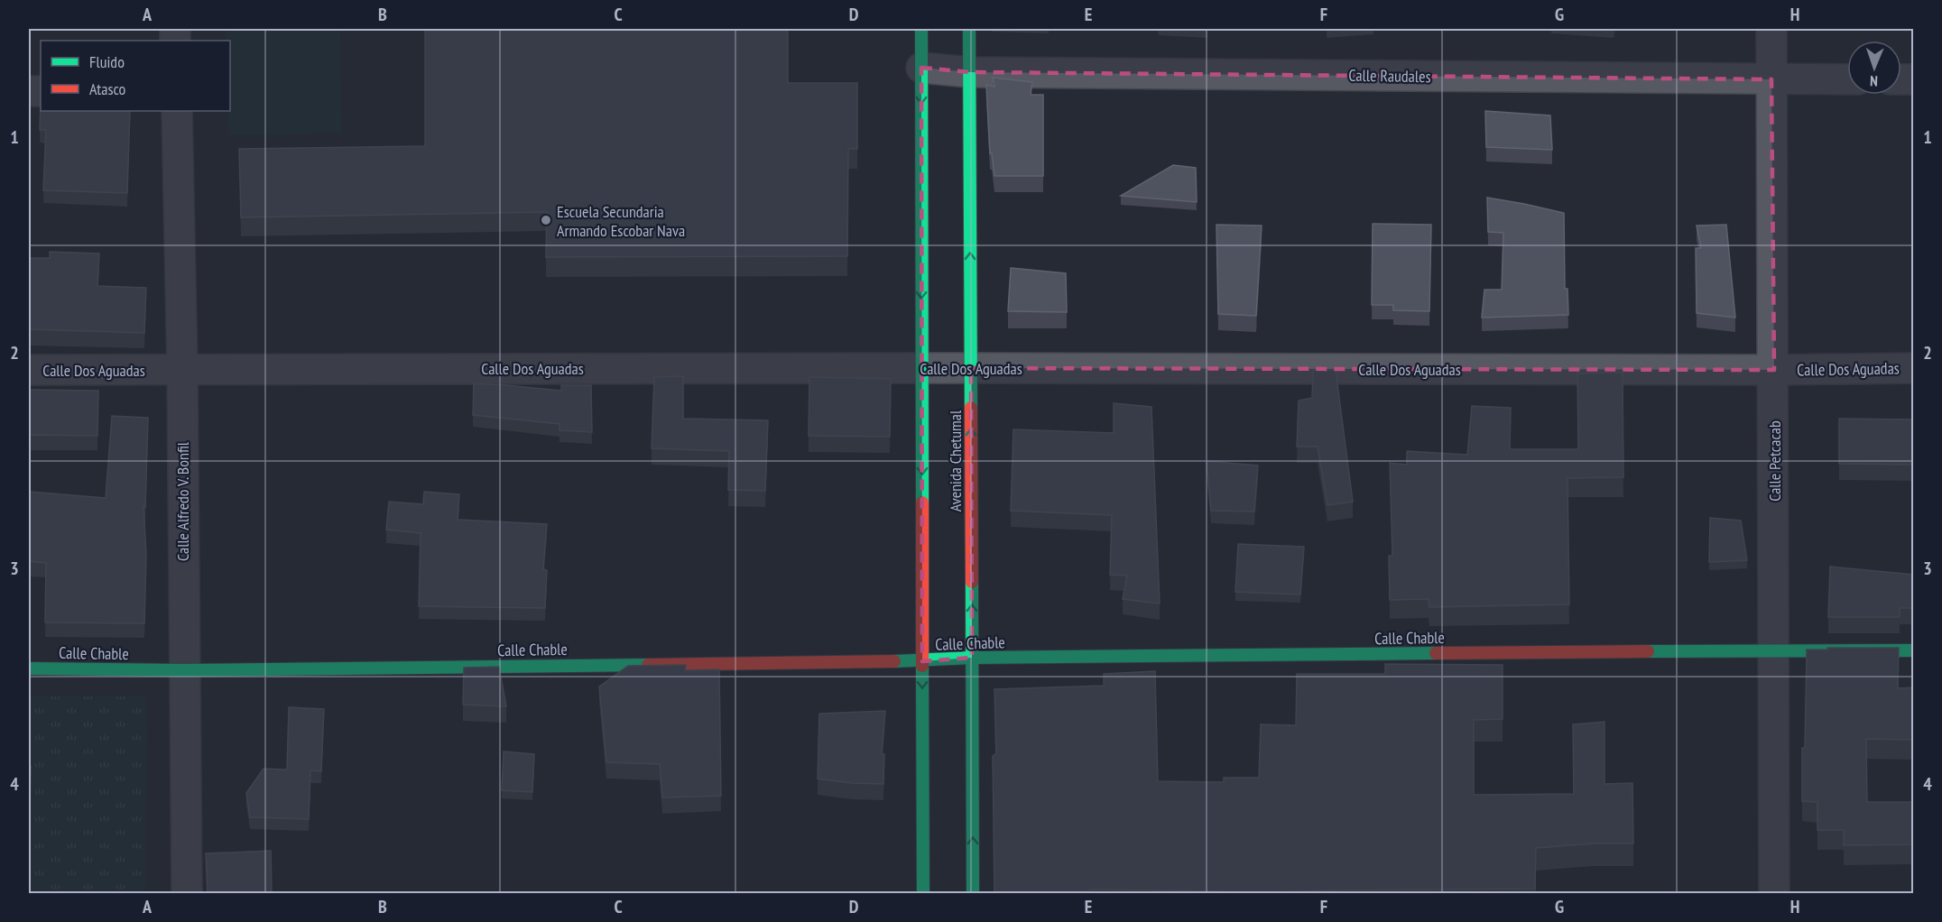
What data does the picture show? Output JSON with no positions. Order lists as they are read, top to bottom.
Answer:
{
  "streets": {
    "street": [
      "Calle Raudales",
      "Calle Dos Aguadas",
      "Avenida Chetumal",
      "Calle Petcacab",
      "Calle Alfredo V. Bonfil",
      "Calle Chable"
    ]
  },
  "crossings": [
    ["Calle Raudales", "Avenida Chetumal"],
    ["Calle Raudales", "Calle Petcacab"],
    ["Calle Dos Aguadas", "Avenida Chetumal"],
    ["Calle Dos Aguadas", "Calle Petcacab"],
    ["Calle Dos Aguadas", "Calle Alfredo V. Bonfil"],
    ["Avenida Chetumal", "Calle Chable"],
    ["Calle Petcacab", "Calle Chable"],
    ["Calle Alfredo V. Bonfil", "Calle Chable"]
  ],
  "places": ["Escuela Secundaria Armando Escobar Nava"],
  "legend": ["Fluido", "Atasco"],
  "north": "bottom",
  "grid": {
    "columns": [
      "A",
      "B",
      "C",
      "D",
      "E",
      "F",
      "G",
      "H"
    ],
    "rows": [
      "1",
      "2",
      "3",
      "4"
    ]
  }
}
